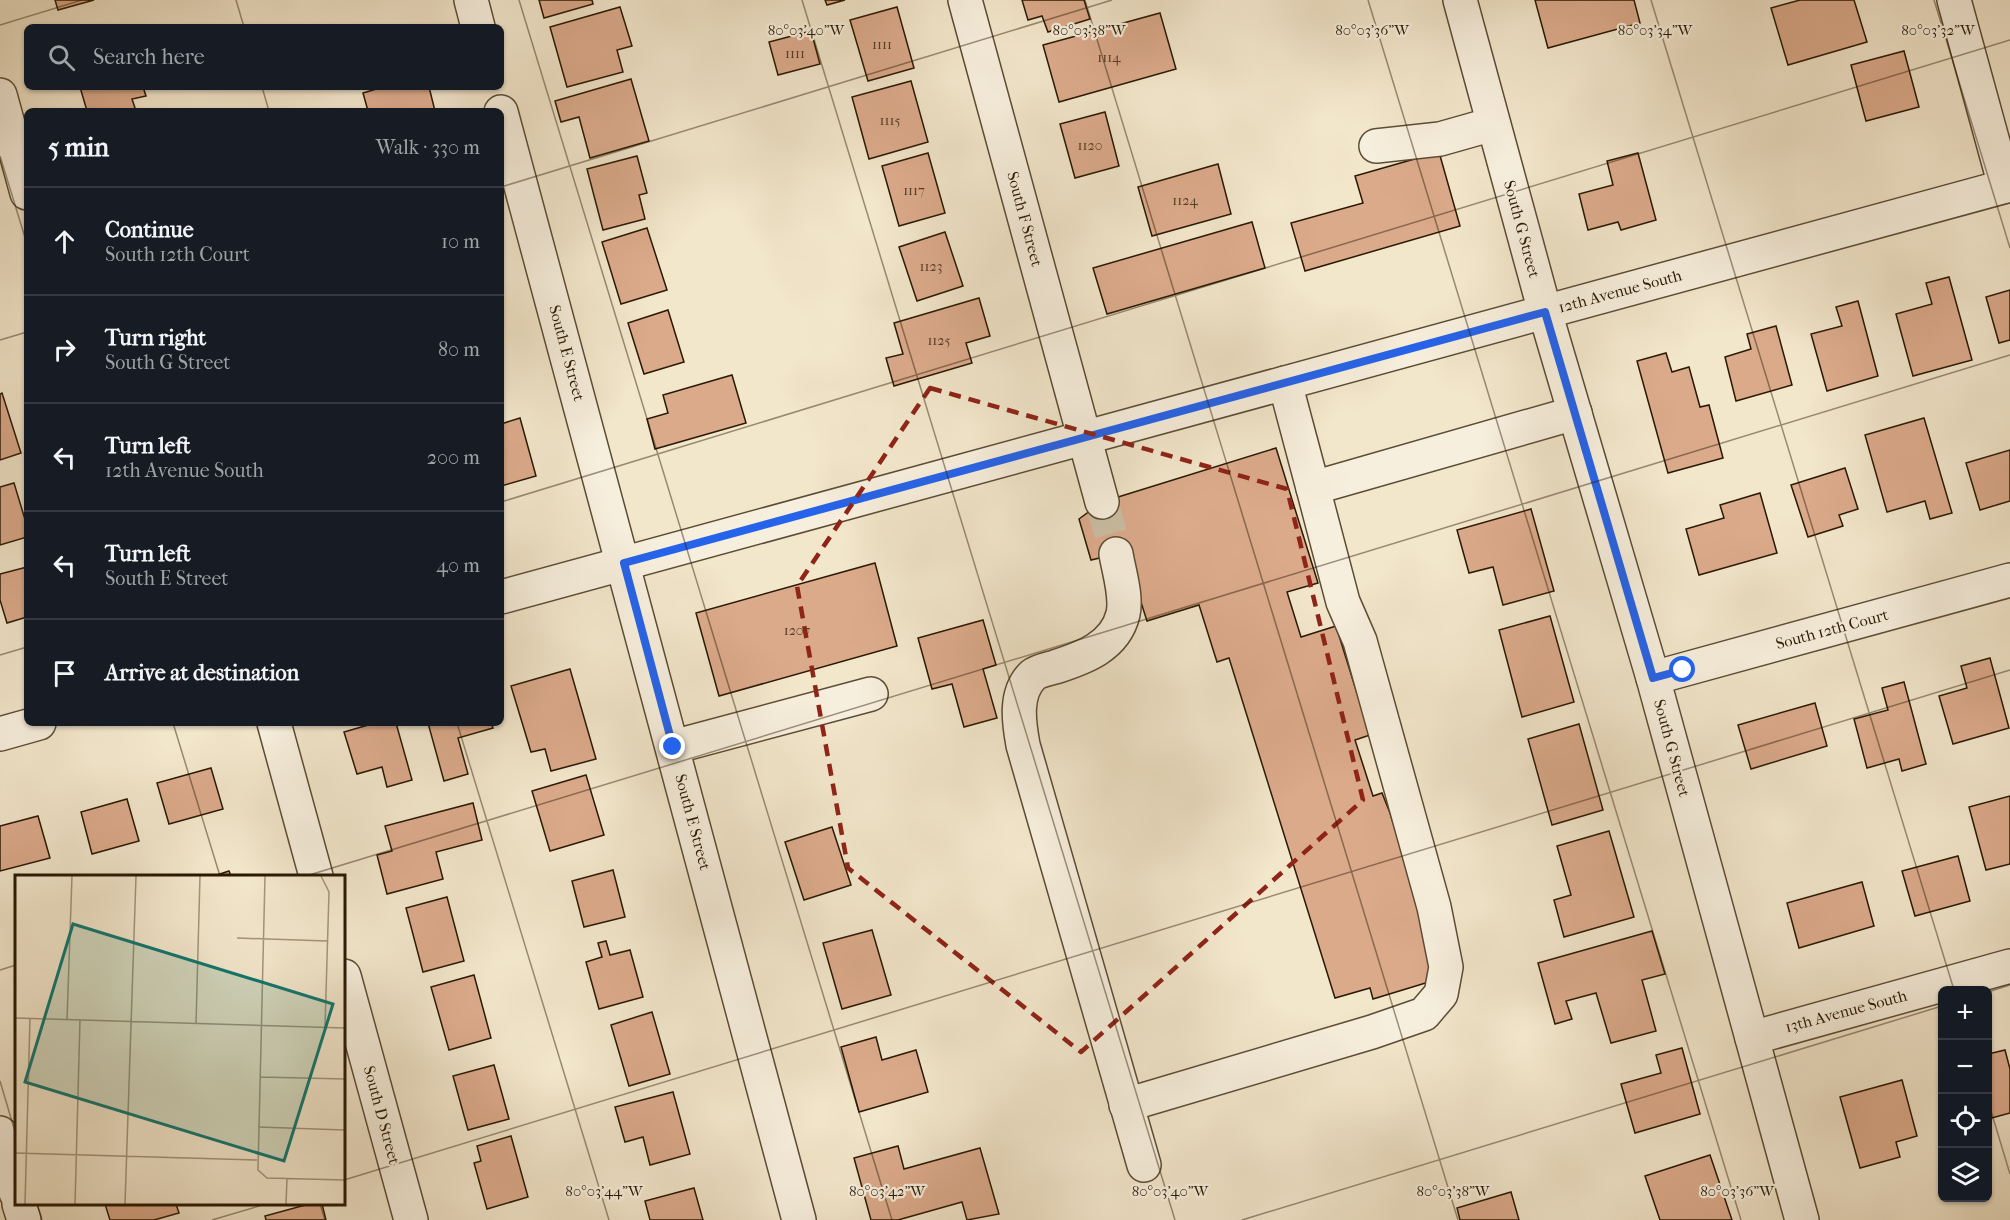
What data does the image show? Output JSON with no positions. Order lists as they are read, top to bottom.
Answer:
{
  "streets": {
    "street": [
      "South F Street",
      "South G Street",
      "12th Avenue South",
      "South E Street",
      "South 12th Court",
      "13th Avenue South",
      "South D Street"
    ]
  },
  "crossings": [
    ["South F Street", "12th Avenue South"],
    ["South G Street", "12th Avenue South"],
    ["South G Street", "South 12th Court"],
    ["South G Street", "13th Avenue South"],
    ["12th Avenue South", "South E Street"]
  ],
  "house_numbers": [
    "1111",
    "1111",
    "1114",
    "1115",
    "1120",
    "1117",
    "1124",
    "1123",
    "1125",
    "1207"
  ],
  "page": {
    "search": "Search here",
    "heading": ["5 min", "Walk · 330 m"],
    "list": [
      ["Continue", "South 12th Court", "10 m"],
      ["Turn right", "South G Street", "80 m"],
      ["Turn left", "12th Avenue South", "200 m"],
      ["Turn left", "South E Street", "40 m"],
      "Arrive at destination"
    ],
    "map_buttons": ["+", "−"]
  },
  "coordinates": [
    "80°03'40\"W",
    "80°03'38\"W",
    "80°03'36\"W",
    "80°03'34\"W",
    "80°03'32\"W",
    "80°03'44\"W",
    "80°03'42\"W"
  ]
}
